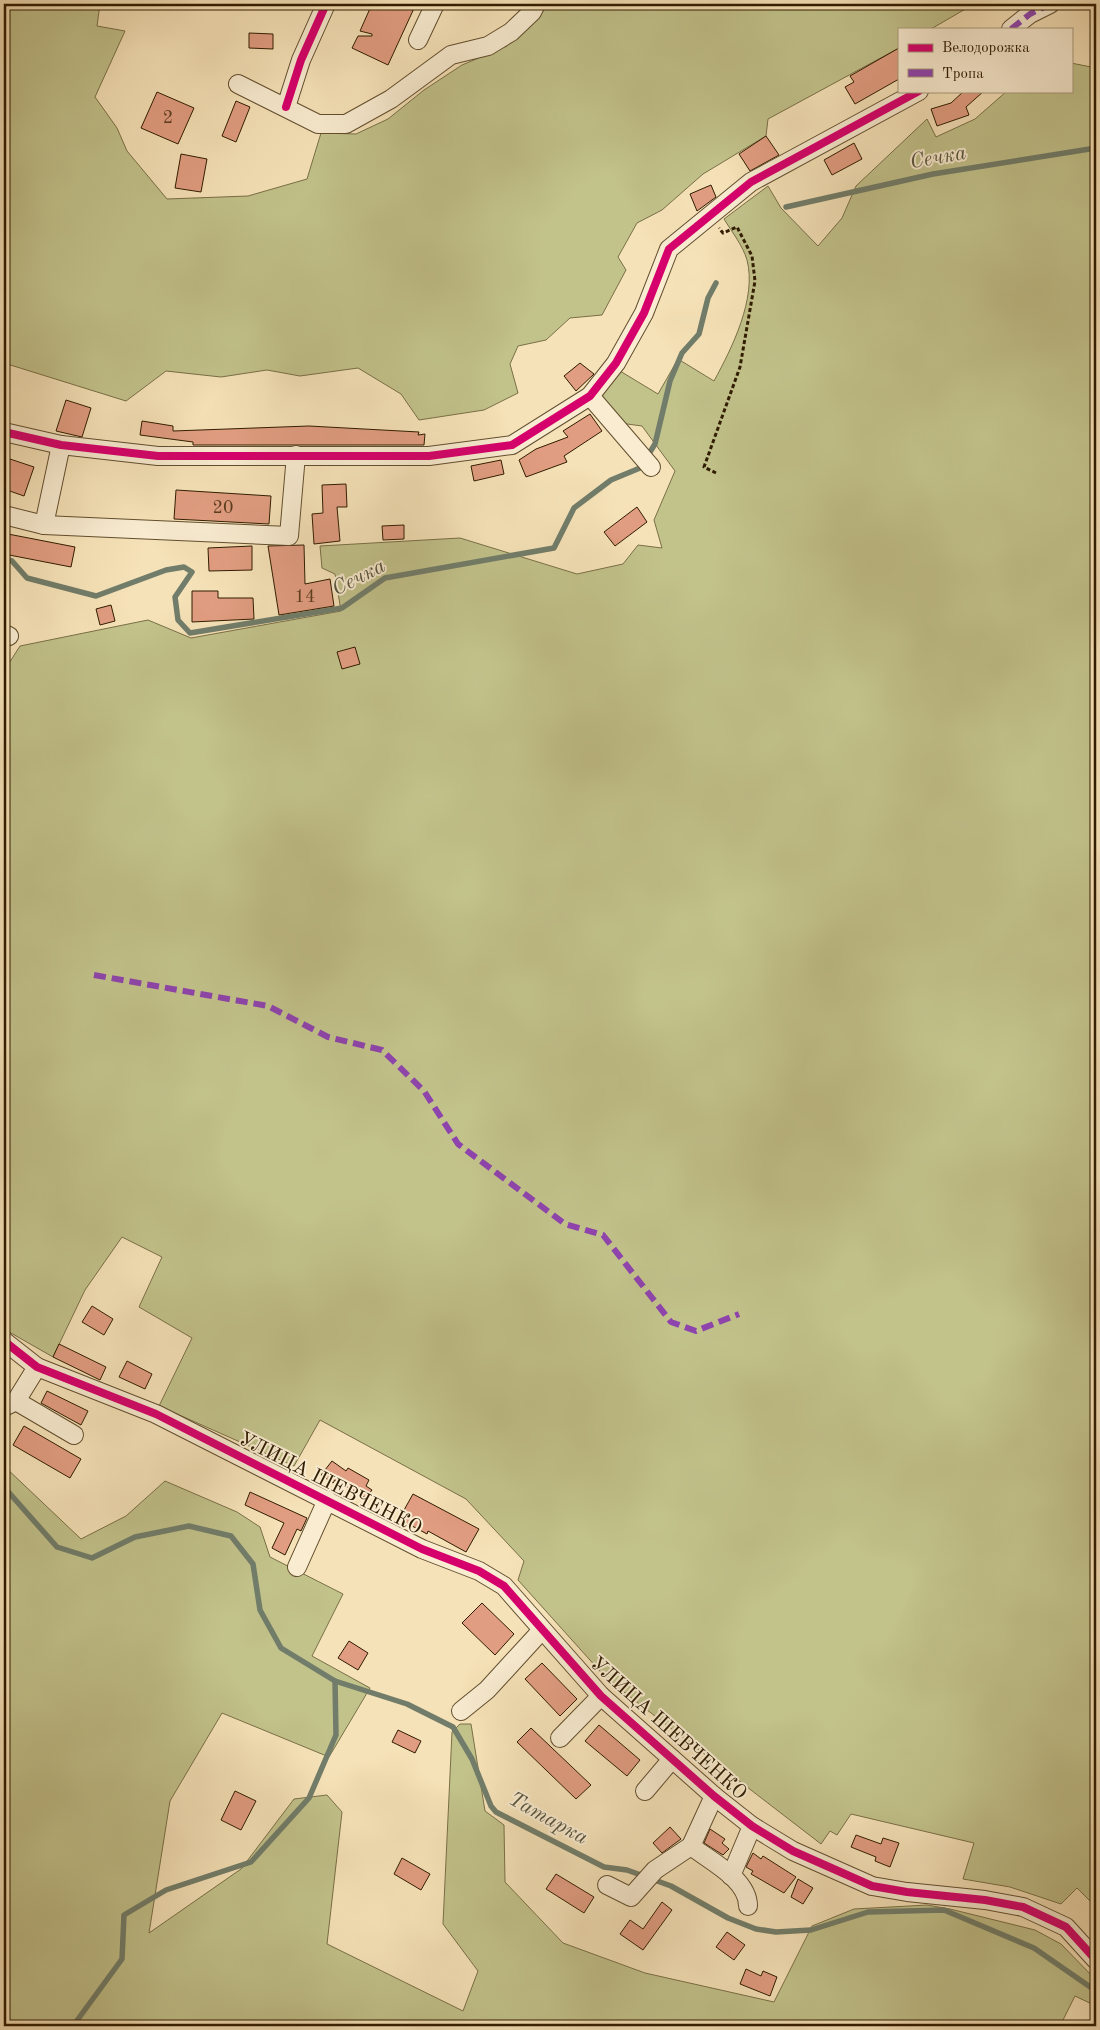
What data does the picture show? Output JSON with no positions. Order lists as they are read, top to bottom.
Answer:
{
  "streets": {
    "street": ["УЛИЦА ШЕВЧЕНКО"]
  },
  "water": ["Сечка", "Татарка"],
  "house_numbers": ["2", "20", "14"],
  "legend": ["Велодорожка", "Тропа"]
}
